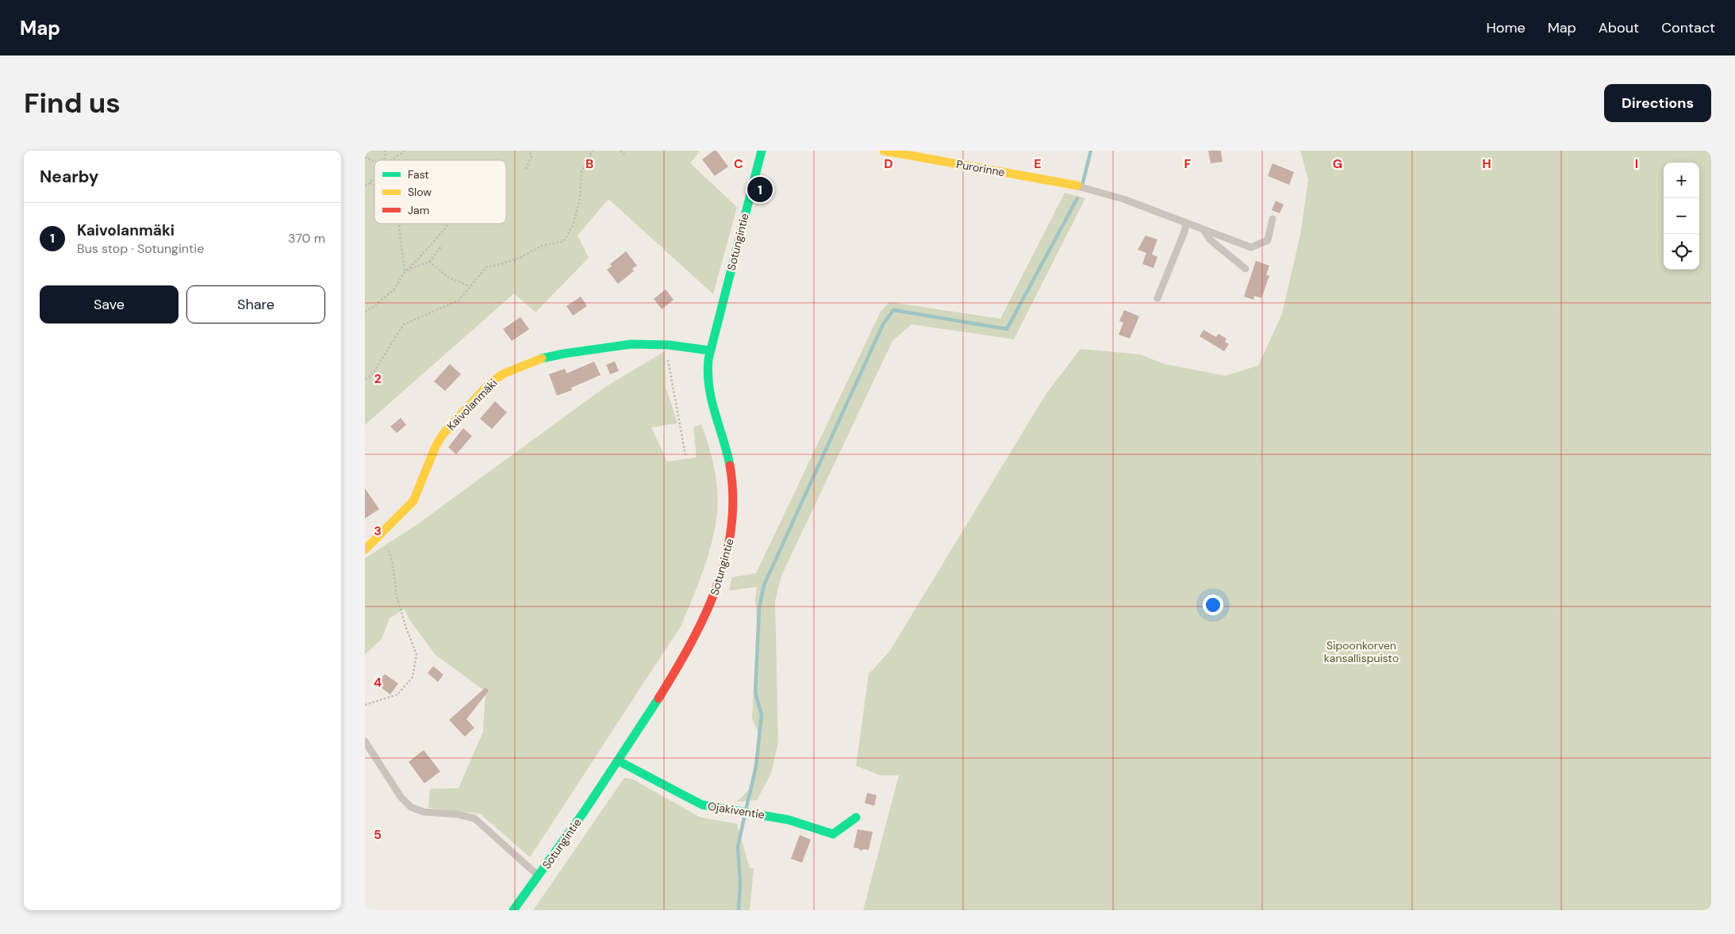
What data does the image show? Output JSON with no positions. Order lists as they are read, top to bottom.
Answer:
{
  "streets": {
    "street": [
      "Purorinne",
      "Sotungintie",
      "Kaivolanmäki",
      "Ojakiventie"
    ]
  },
  "crossings": [
    ["Sotungintie", "Kaivolanmäki"],
    ["Sotungintie", "Ojakiventie"]
  ],
  "parks": ["Sipoonkorven kansallispuisto"],
  "legend": ["Fast", "Slow", "Jam"],
  "page": {
    "header": "Map",
    "nav": [
      "Home",
      "Map",
      "About",
      "Contact"
    ],
    "buttons": [
      "Directions",
      ["Save", "Share"]
    ],
    "title": "Find us",
    "heading": "Nearby",
    "map_buttons": ["+", "−"],
    "pins": "1",
    "list": [
      {
        "mark": "1",
        "name": "Kaivolanmäki",
        "note": "Bus stop · Sotungintie",
        "value": "370 m"
      }
    ]
  },
  "grid": {
    "columns": [
      "B",
      "C",
      "D",
      "E",
      "F",
      "G",
      "H",
      "I"
    ],
    "rows": [
      "2",
      "3",
      "4",
      "5"
    ]
  }
}
